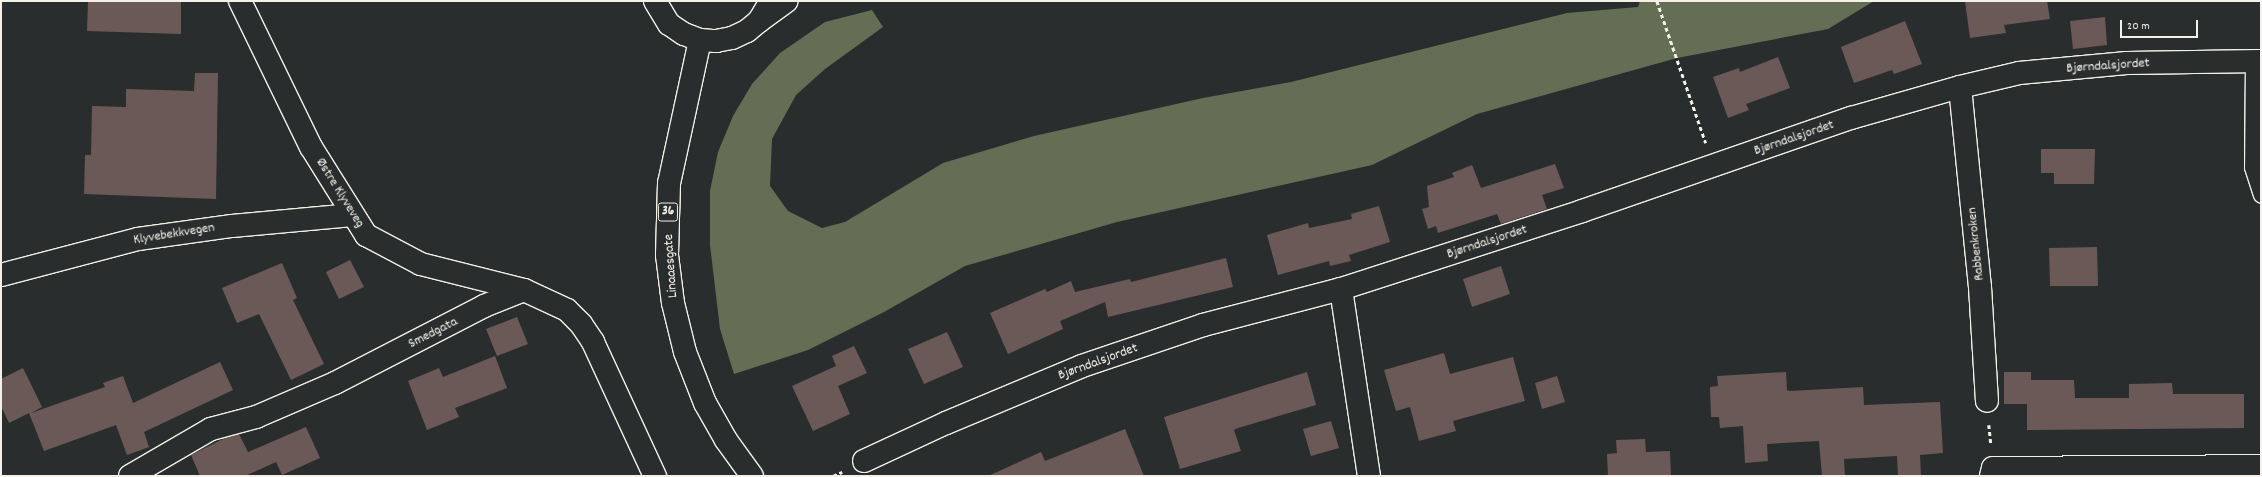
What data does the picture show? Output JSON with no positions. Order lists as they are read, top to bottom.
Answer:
{
  "streets": {
    "main road": [
      "Bjørndalsjordet",
      "Østre Klyveveg",
      "36",
      "Klyvebekkvegen",
      "Rabbenkroken",
      "Linaaesgate",
      "Smedgata"
    ]
  },
  "crossings": [
    ["Bjørndalsjordet", "Rabbenkroken"],
    ["Østre Klyveveg", "Klyvebekkvegen"],
    ["Østre Klyveveg", "Smedgata"]
  ],
  "scale_bar": "20 m"
}
